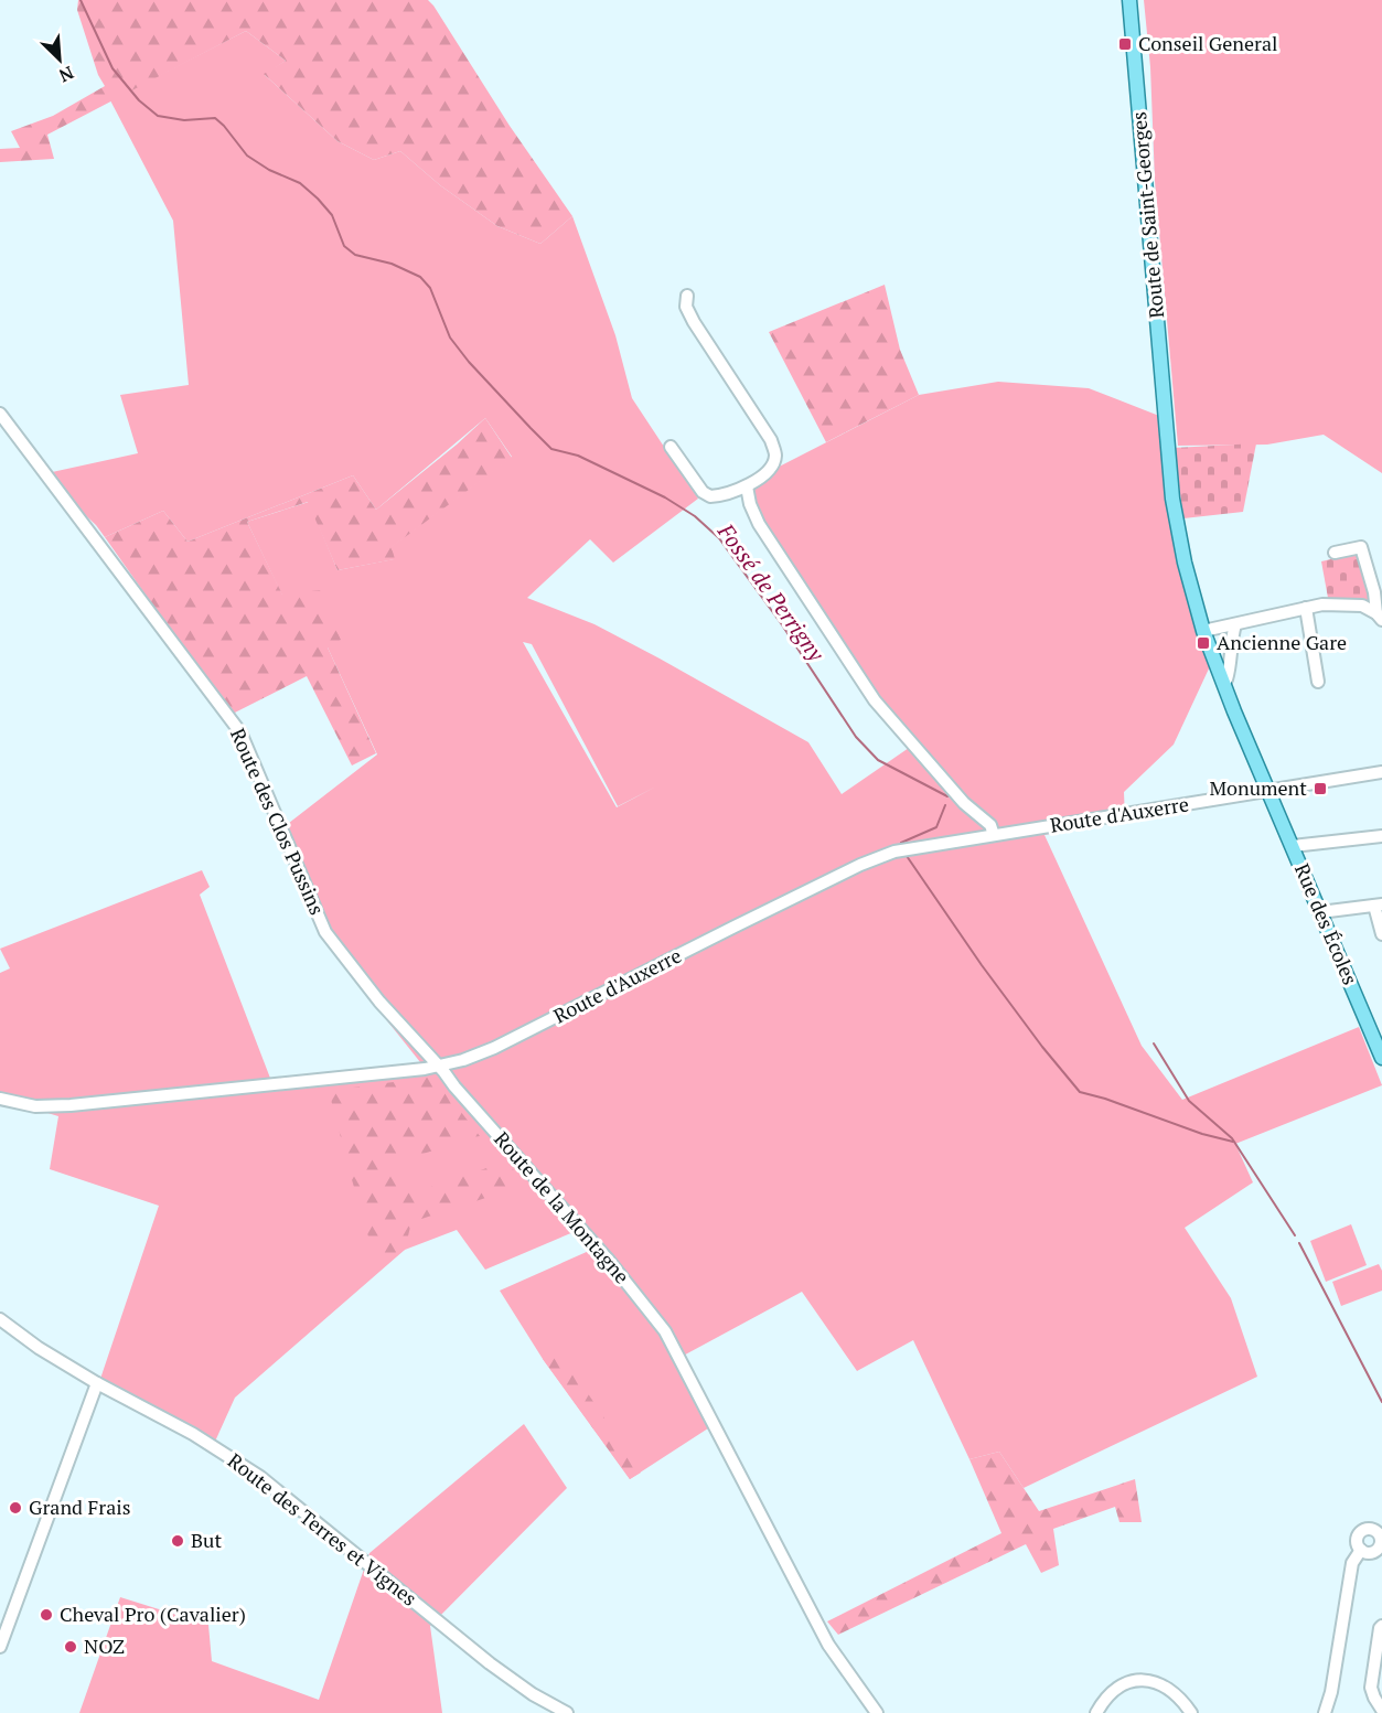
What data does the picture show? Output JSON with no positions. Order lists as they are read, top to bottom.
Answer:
{
  "streets": {
    "main road": ["Route de Saint-Georges", "Rue des Écoles"],
    "street": [
      "Route d'Auxerre",
      "Route des Clos Pussins",
      "Route de la Montagne",
      "Route des Terres et Vignes"
    ]
  },
  "crossings": [
    ["Route de Saint-Georges", "Rue des Écoles"],
    ["Route d'Auxerre", "Route des Clos Pussins"],
    ["Route d'Auxerre", "Rue des Écoles"],
    ["Route d'Auxerre", "Route de la Montagne"],
    ["Route des Clos Pussins", "Route de la Montagne"]
  ],
  "water": ["Fossé de Perrigny"],
  "places": {
    "transit": ["Conseil General", "Ancienne Gare", "Monument"],
    "other": [
      "Grand Frais",
      "But",
      "Cheval Pro (Cavalier)",
      "NOZ"
    ]
  },
  "north": "bottom right"
}
